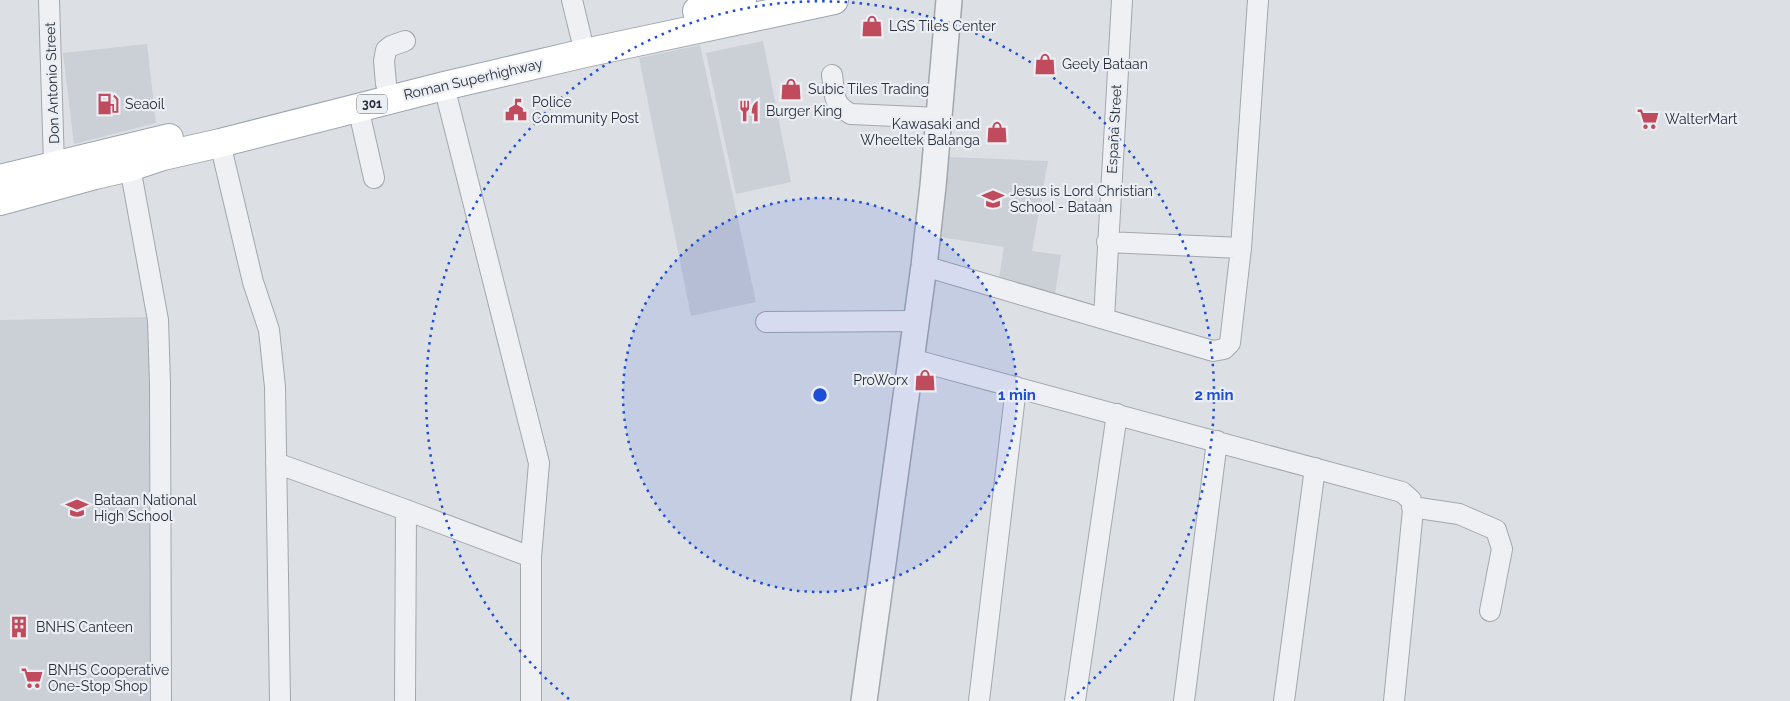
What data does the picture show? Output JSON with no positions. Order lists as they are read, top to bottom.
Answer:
{
  "streets": {
    "main road": ["Roman Superhighway", "301"],
    "street": ["Don Antonio Street", "España Street"]
  },
  "crossings": [
    ["Roman Superhighway", "Don Antonio Street"]
  ],
  "places": {
    "shop": [
      "LGS Tiles Center",
      "Geely Bataan",
      "Subic Tiles Trading",
      "Kawasaki and Wheeltek Balanga",
      "ProWorx"
    ],
    "fuel station": ["Seaoil"],
    "public building": ["Police Community Post"],
    "restaurant": ["Burger King"],
    "supermarket": ["WalterMart", "BNHS Cooperative One-Stop Shop"],
    "school or university": ["Jesus is Lord Christian School - Bataan", "Bataan National High School"],
    "building": ["BNHS Canteen"]
  },
  "rings": ["1 min", "2 min"]
}
